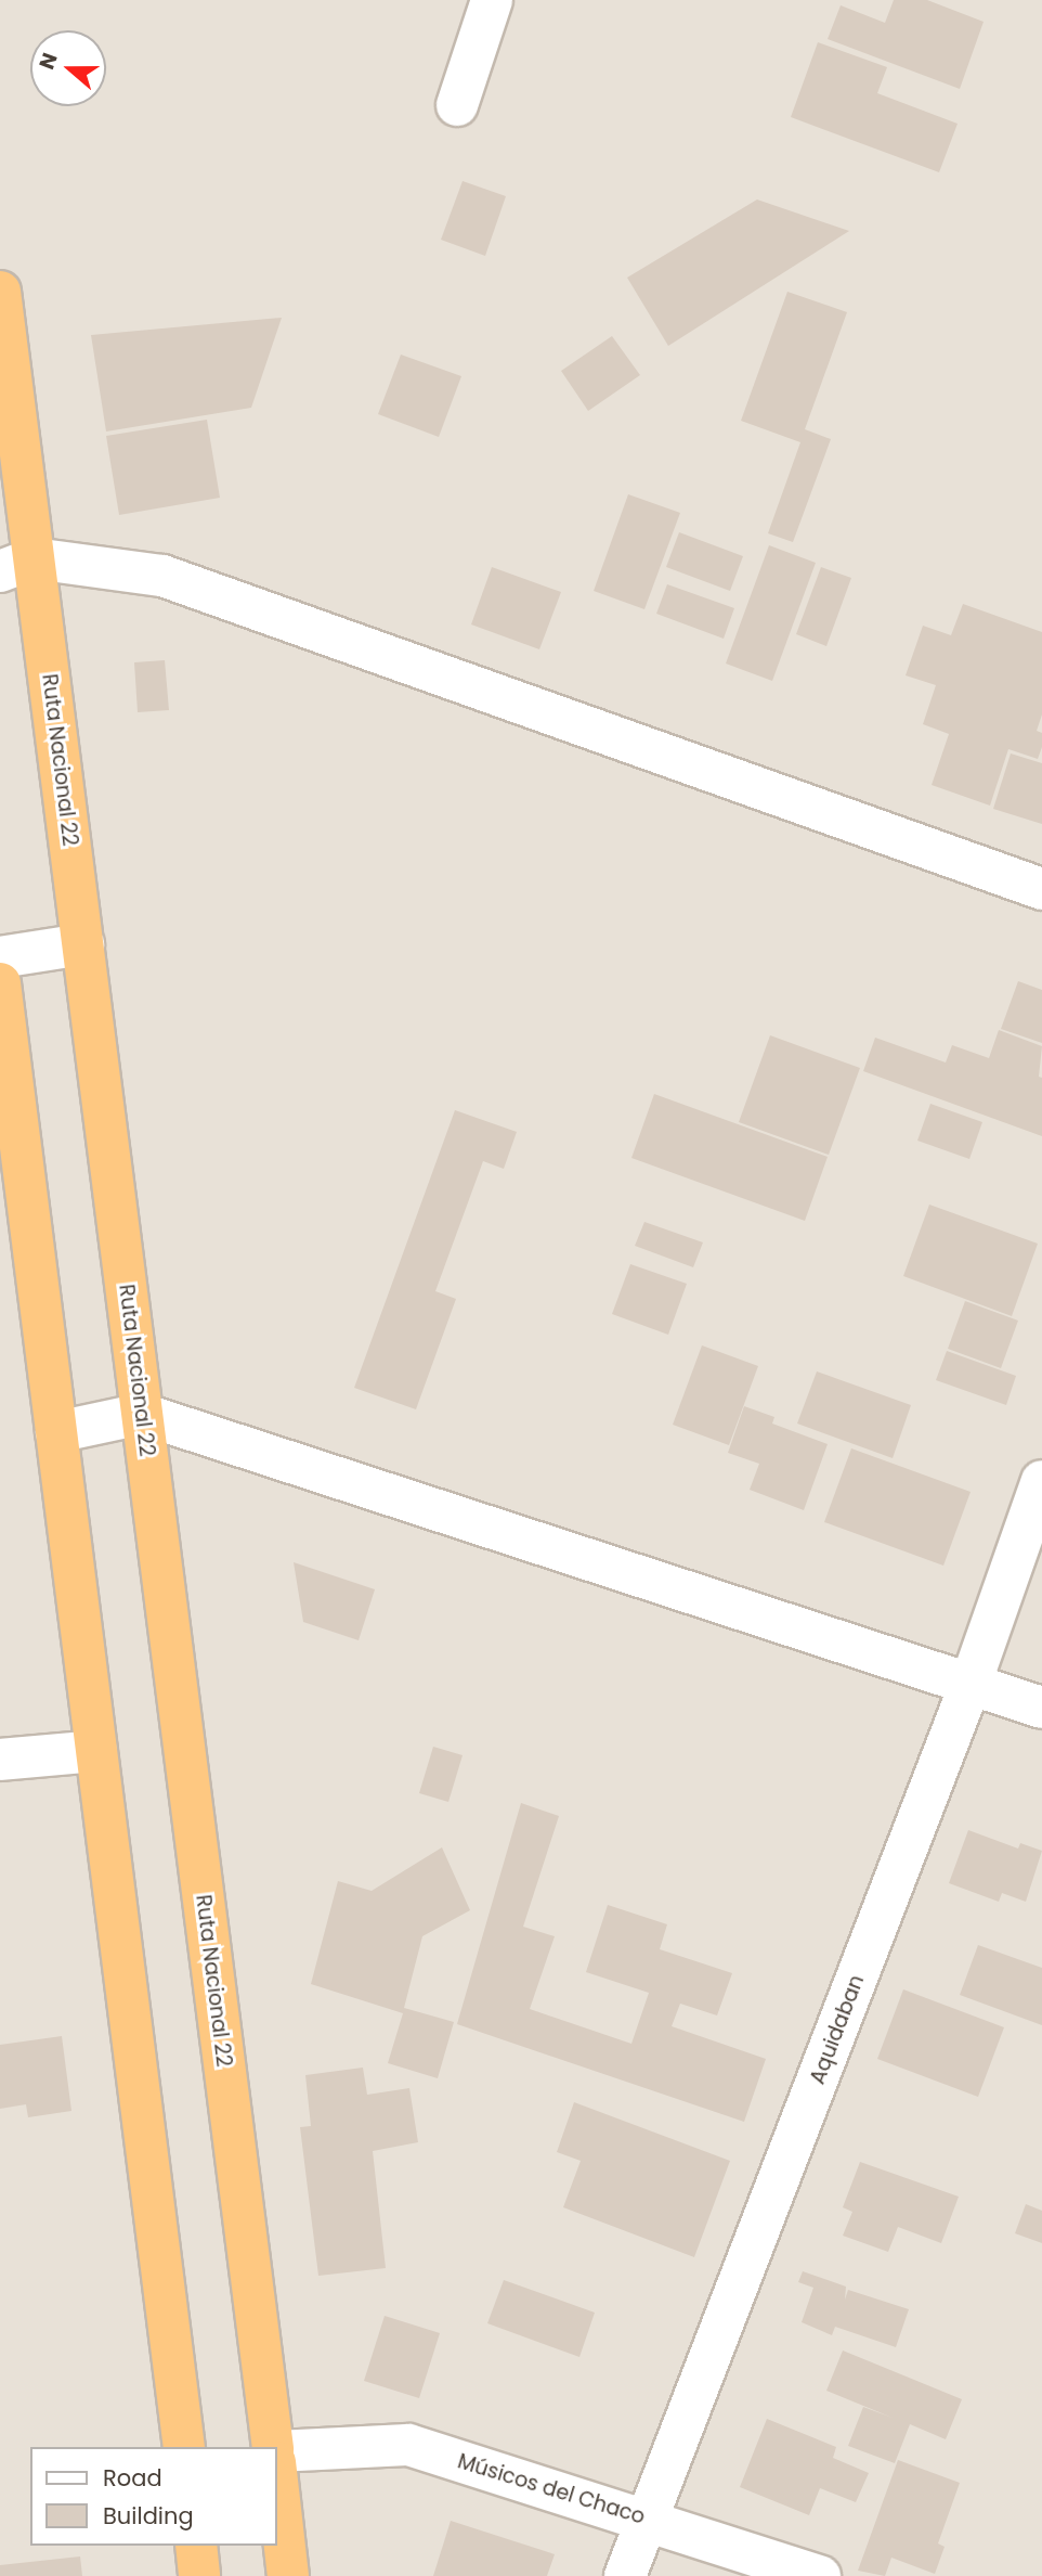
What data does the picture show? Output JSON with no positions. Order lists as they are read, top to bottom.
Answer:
{
  "streets": {
    "highway": ["Ruta Nacional 22"],
    "street": ["Aquidaban", "Músicos del Chaco"]
  },
  "crossings": [
    ["Aquidaban", "Músicos del Chaco"]
  ],
  "legend": ["Road", "Building"],
  "north": "left"
}
